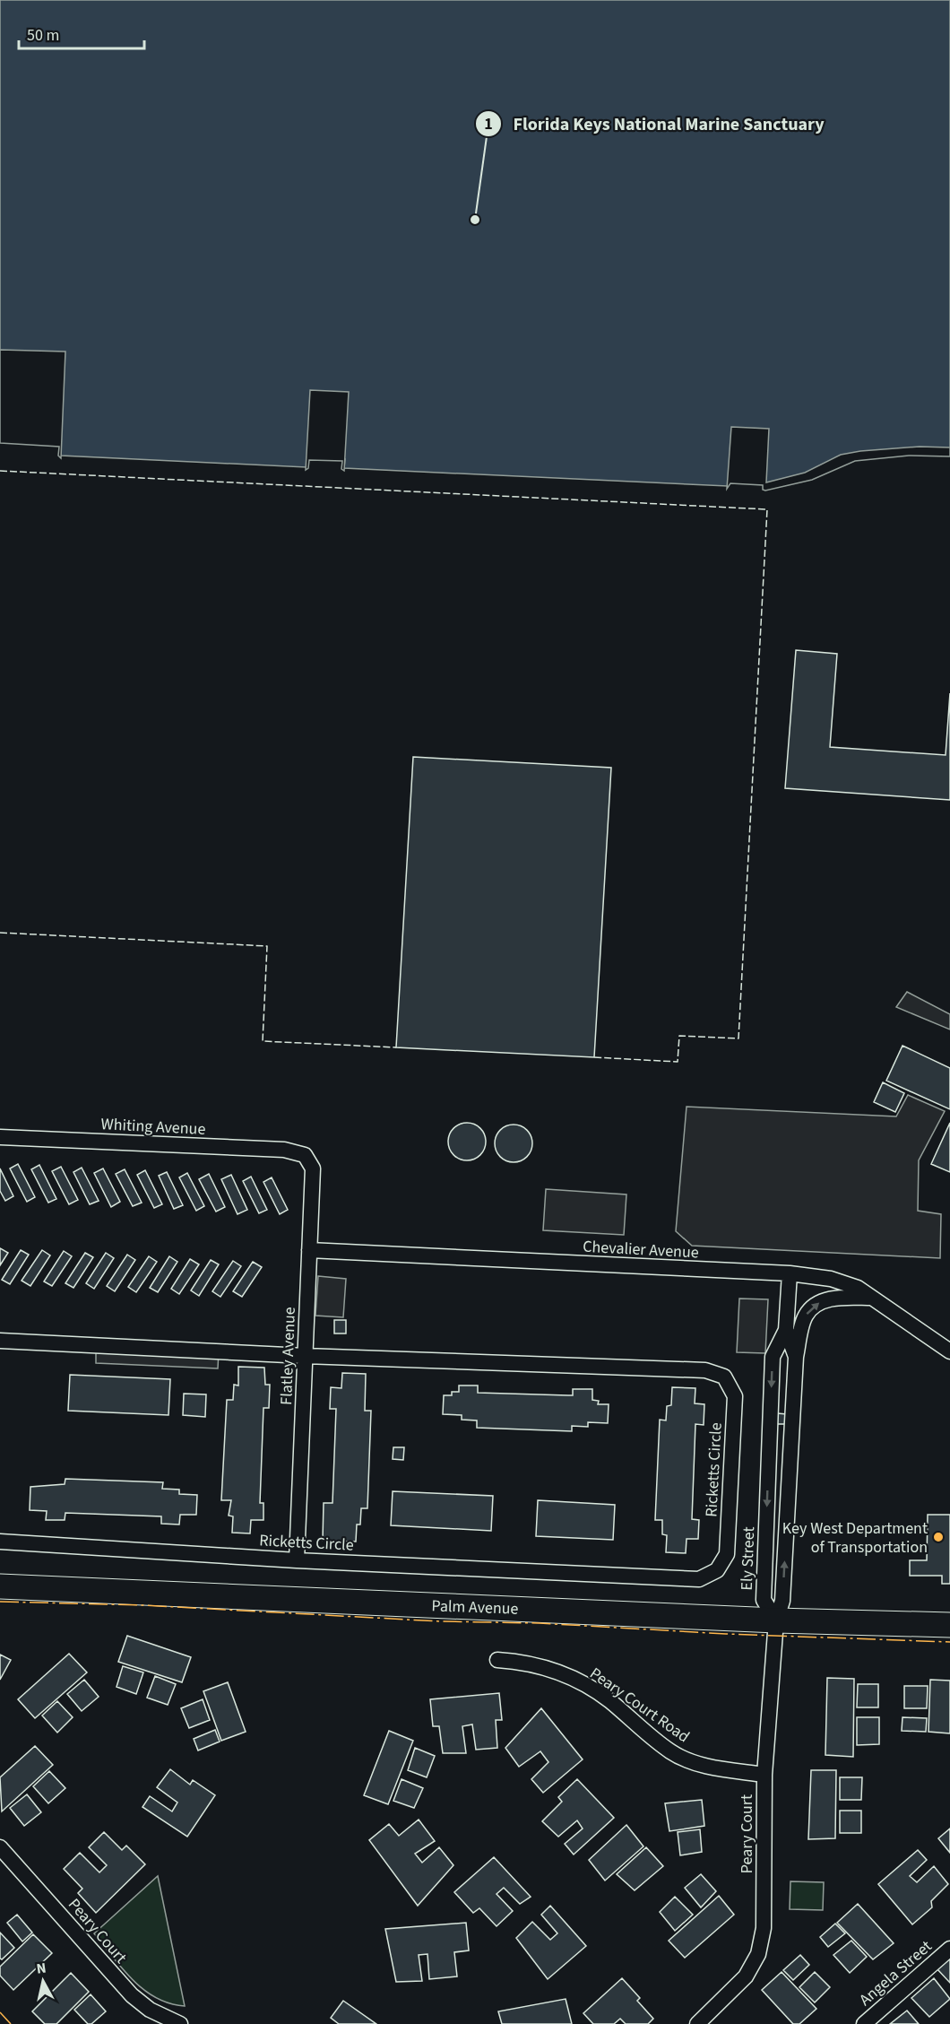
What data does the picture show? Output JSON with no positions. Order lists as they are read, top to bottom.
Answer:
{
  "streets": {
    "main road": ["Palm Avenue"],
    "street": [
      "Whiting Avenue",
      "Chevalier Avenue",
      "Flatley Avenue",
      "Ricketts Circle",
      "Ely Street",
      "Peary Court Road",
      "Peary Court",
      "Angela Street"
    ]
  },
  "crossings": [
    ["Whiting Avenue", "Flatley Avenue"],
    ["Chevalier Avenue", "Flatley Avenue"],
    ["Chevalier Avenue", "Ely Street"],
    ["Flatley Avenue", "Ricketts Circle"],
    ["Ely Street", "Palm Avenue"],
    ["Ely Street", "Peary Court"],
    ["Palm Avenue", "Peary Court"],
    ["Peary Court Road", "Peary Court"]
  ],
  "places": ["Florida Keys National Marine Sanctuary", "Key West Department of Transportation"],
  "scale_bar": "50 m",
  "north": "top"
}
